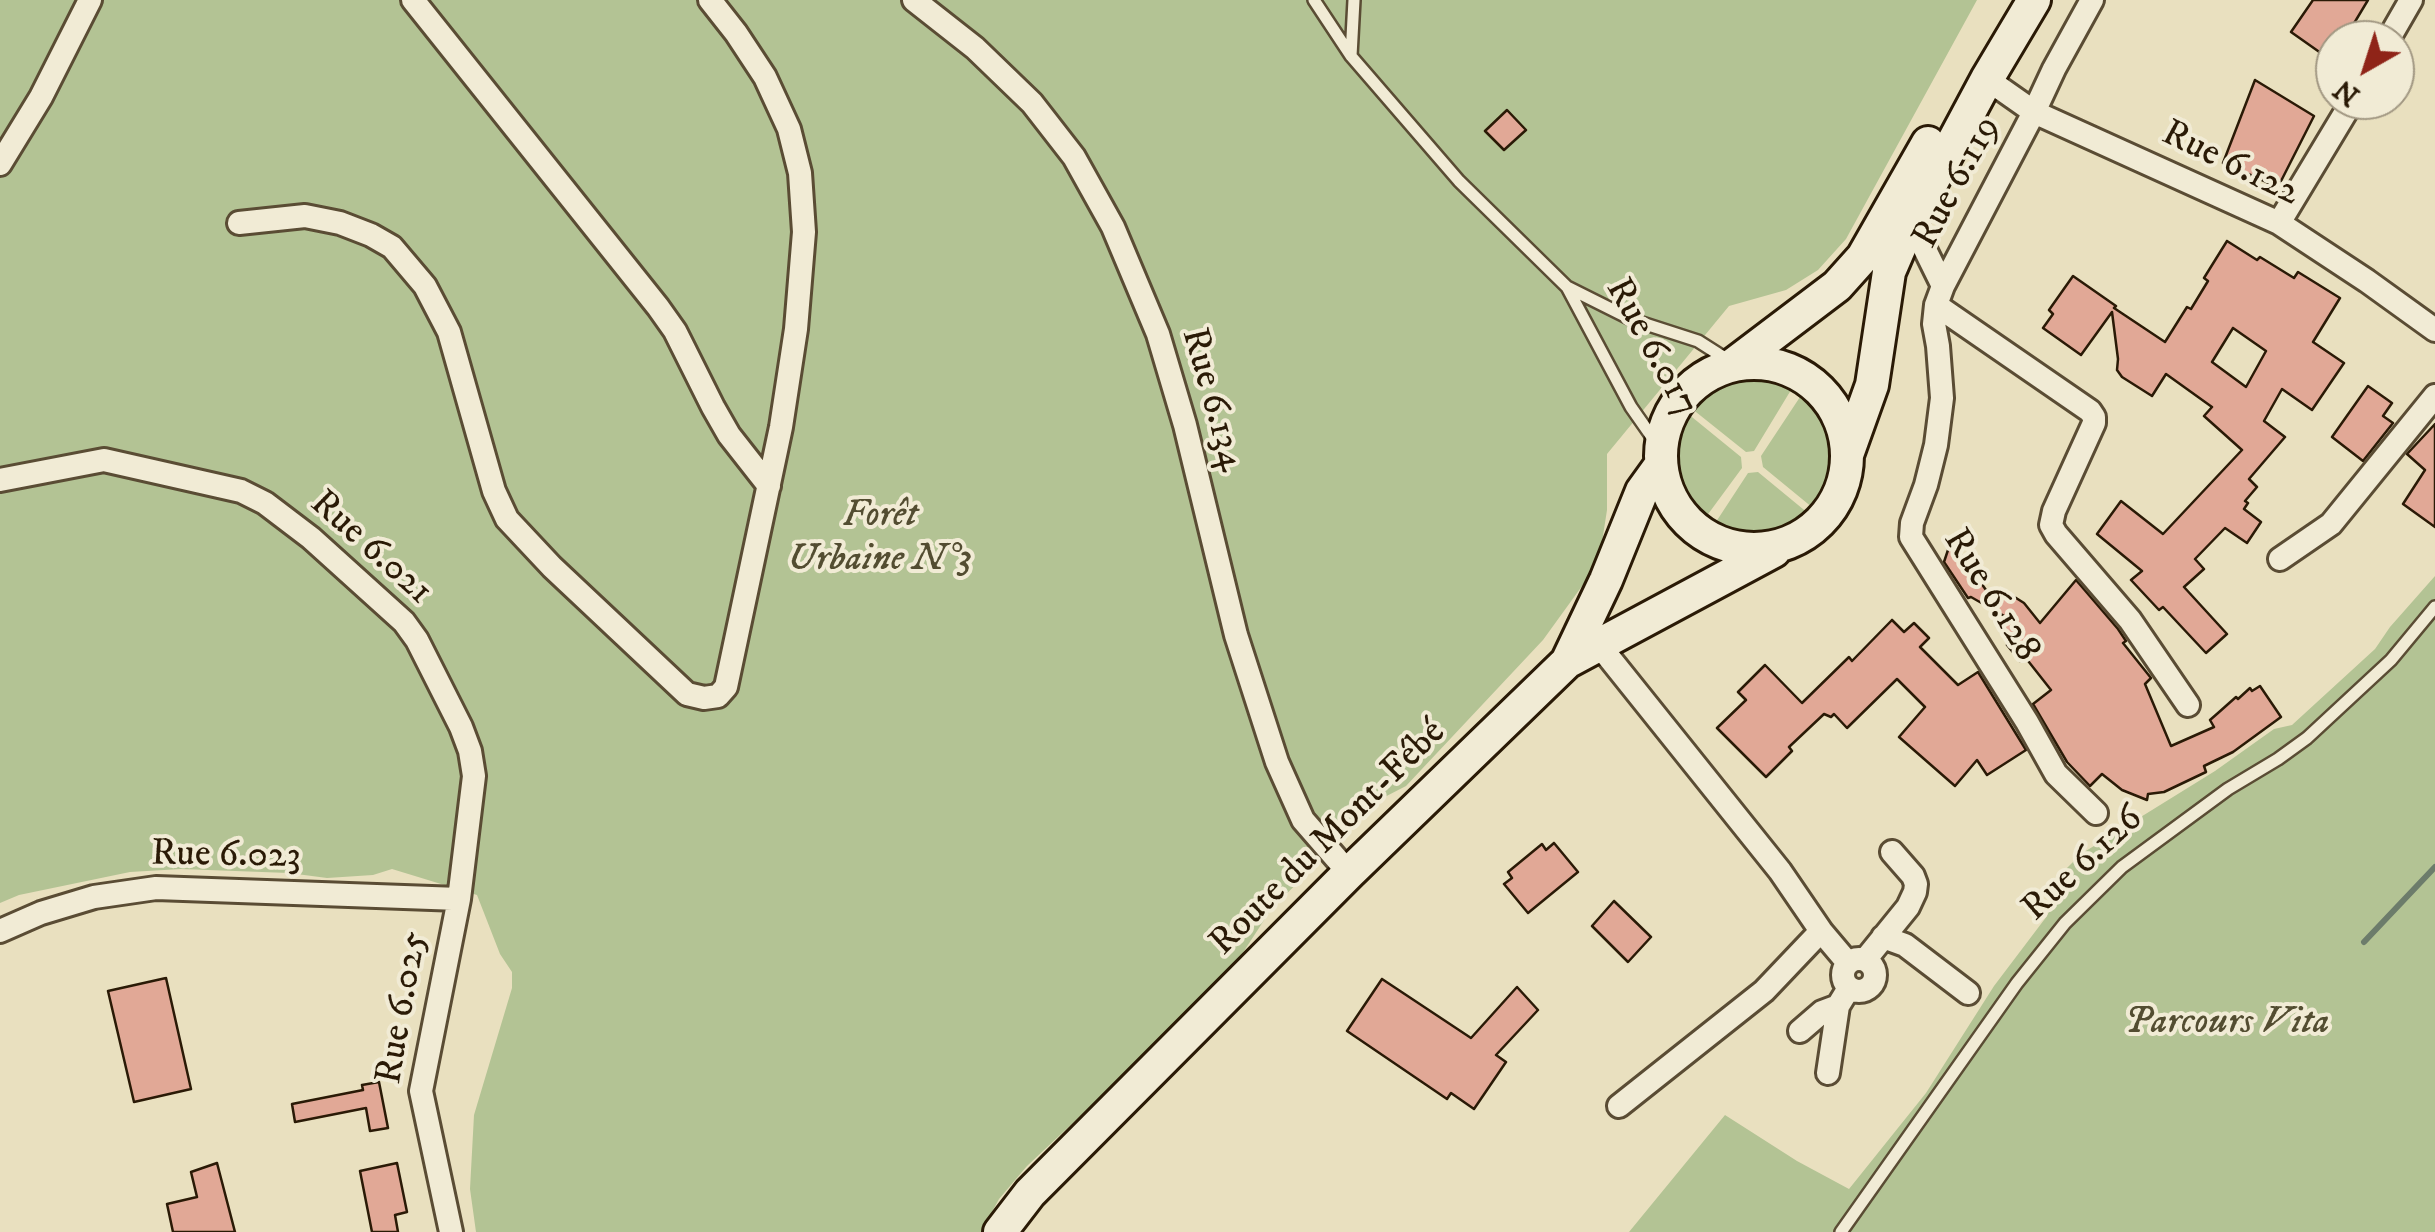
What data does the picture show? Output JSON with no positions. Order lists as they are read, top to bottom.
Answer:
{
  "streets": {
    "street": [
      "Rue 6.122",
      "Rue 6.119",
      "Rue 6.017",
      "Rue 6.134",
      "Rue 6.021",
      "Rue 6.128",
      "Route du Mont-Fébé",
      "Rue 6.023",
      "Rue 6.025"
    ],
    "lane": ["Rue 6.126"]
  },
  "crossings": [
    ["Rue 6.122", "Rue 6.119"],
    ["Rue 6.119", "Rue 6.128"],
    ["Rue 6.017", "Route du Mont-Fébé"],
    ["Rue 6.134", "Route du Mont-Fébé"],
    ["Rue 6.021", "Rue 6.023"],
    ["Rue 6.021", "Rue 6.025"],
    ["Rue 6.023", "Rue 6.025"]
  ],
  "parks": ["Forêt Urbaine N°3", "Parcours Vita"],
  "north": "bottom left"
}
